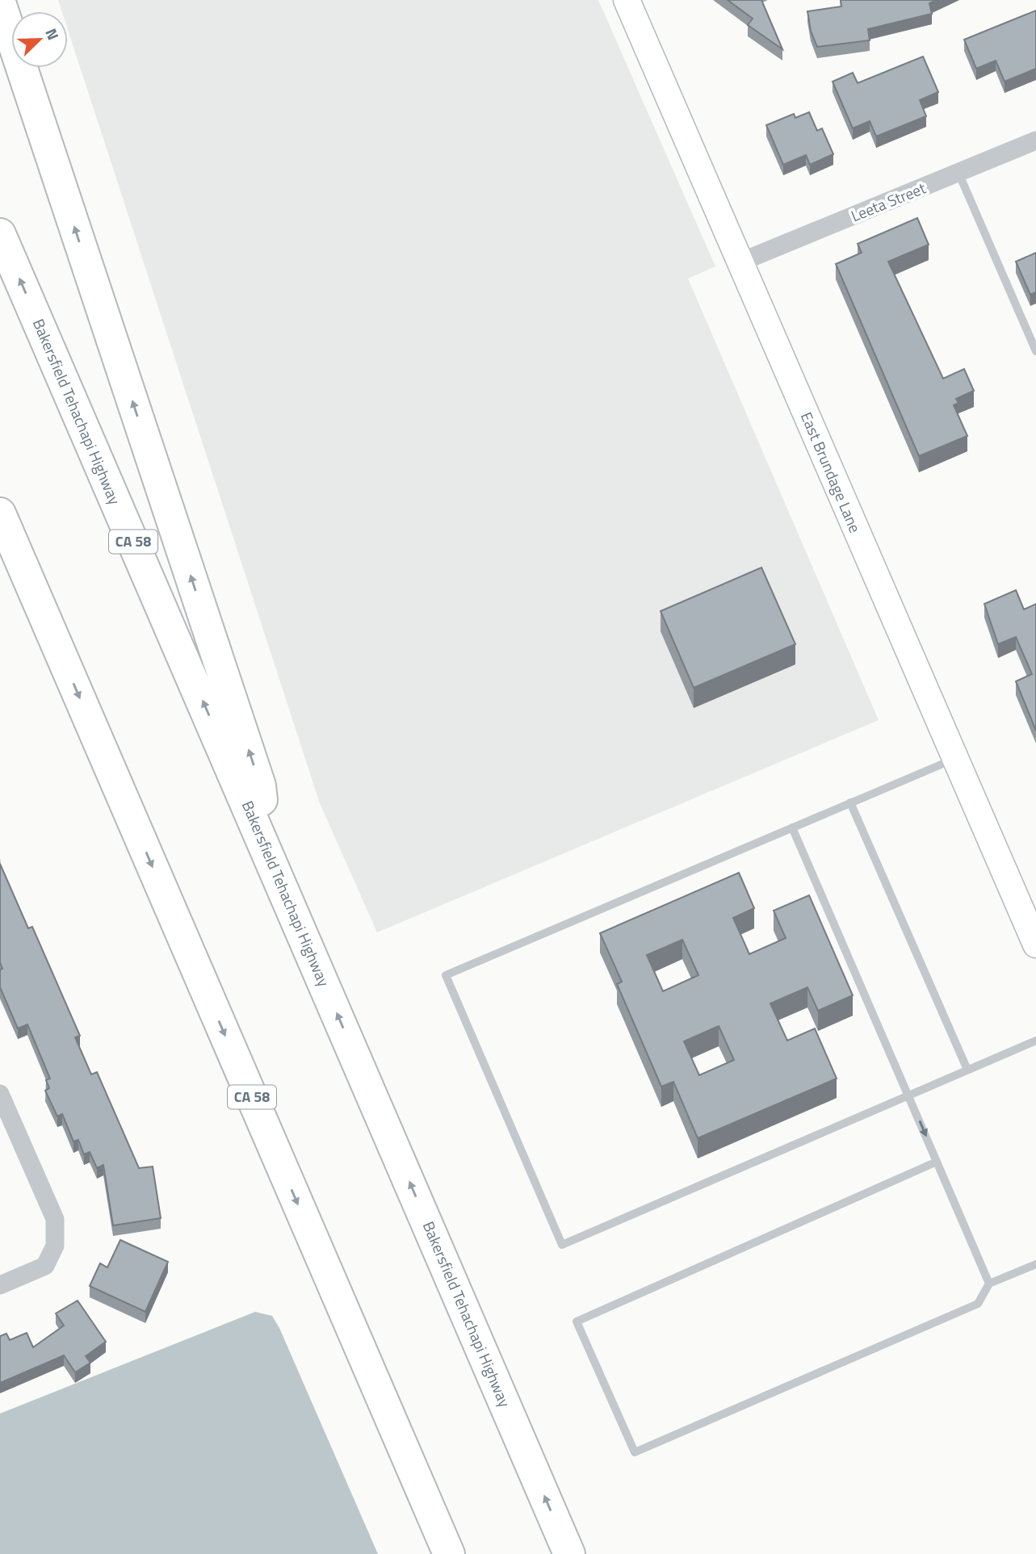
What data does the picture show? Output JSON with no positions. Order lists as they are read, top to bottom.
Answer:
{
  "streets": {
    "highway": ["Bakersfield Tehachapi Highway", "CA 58"],
    "main road": ["East Brundage Lane"],
    "street": ["Leeta Street"]
  },
  "crossings": [
    ["Leeta Street", "East Brundage Lane"]
  ],
  "north": "top right"
}
